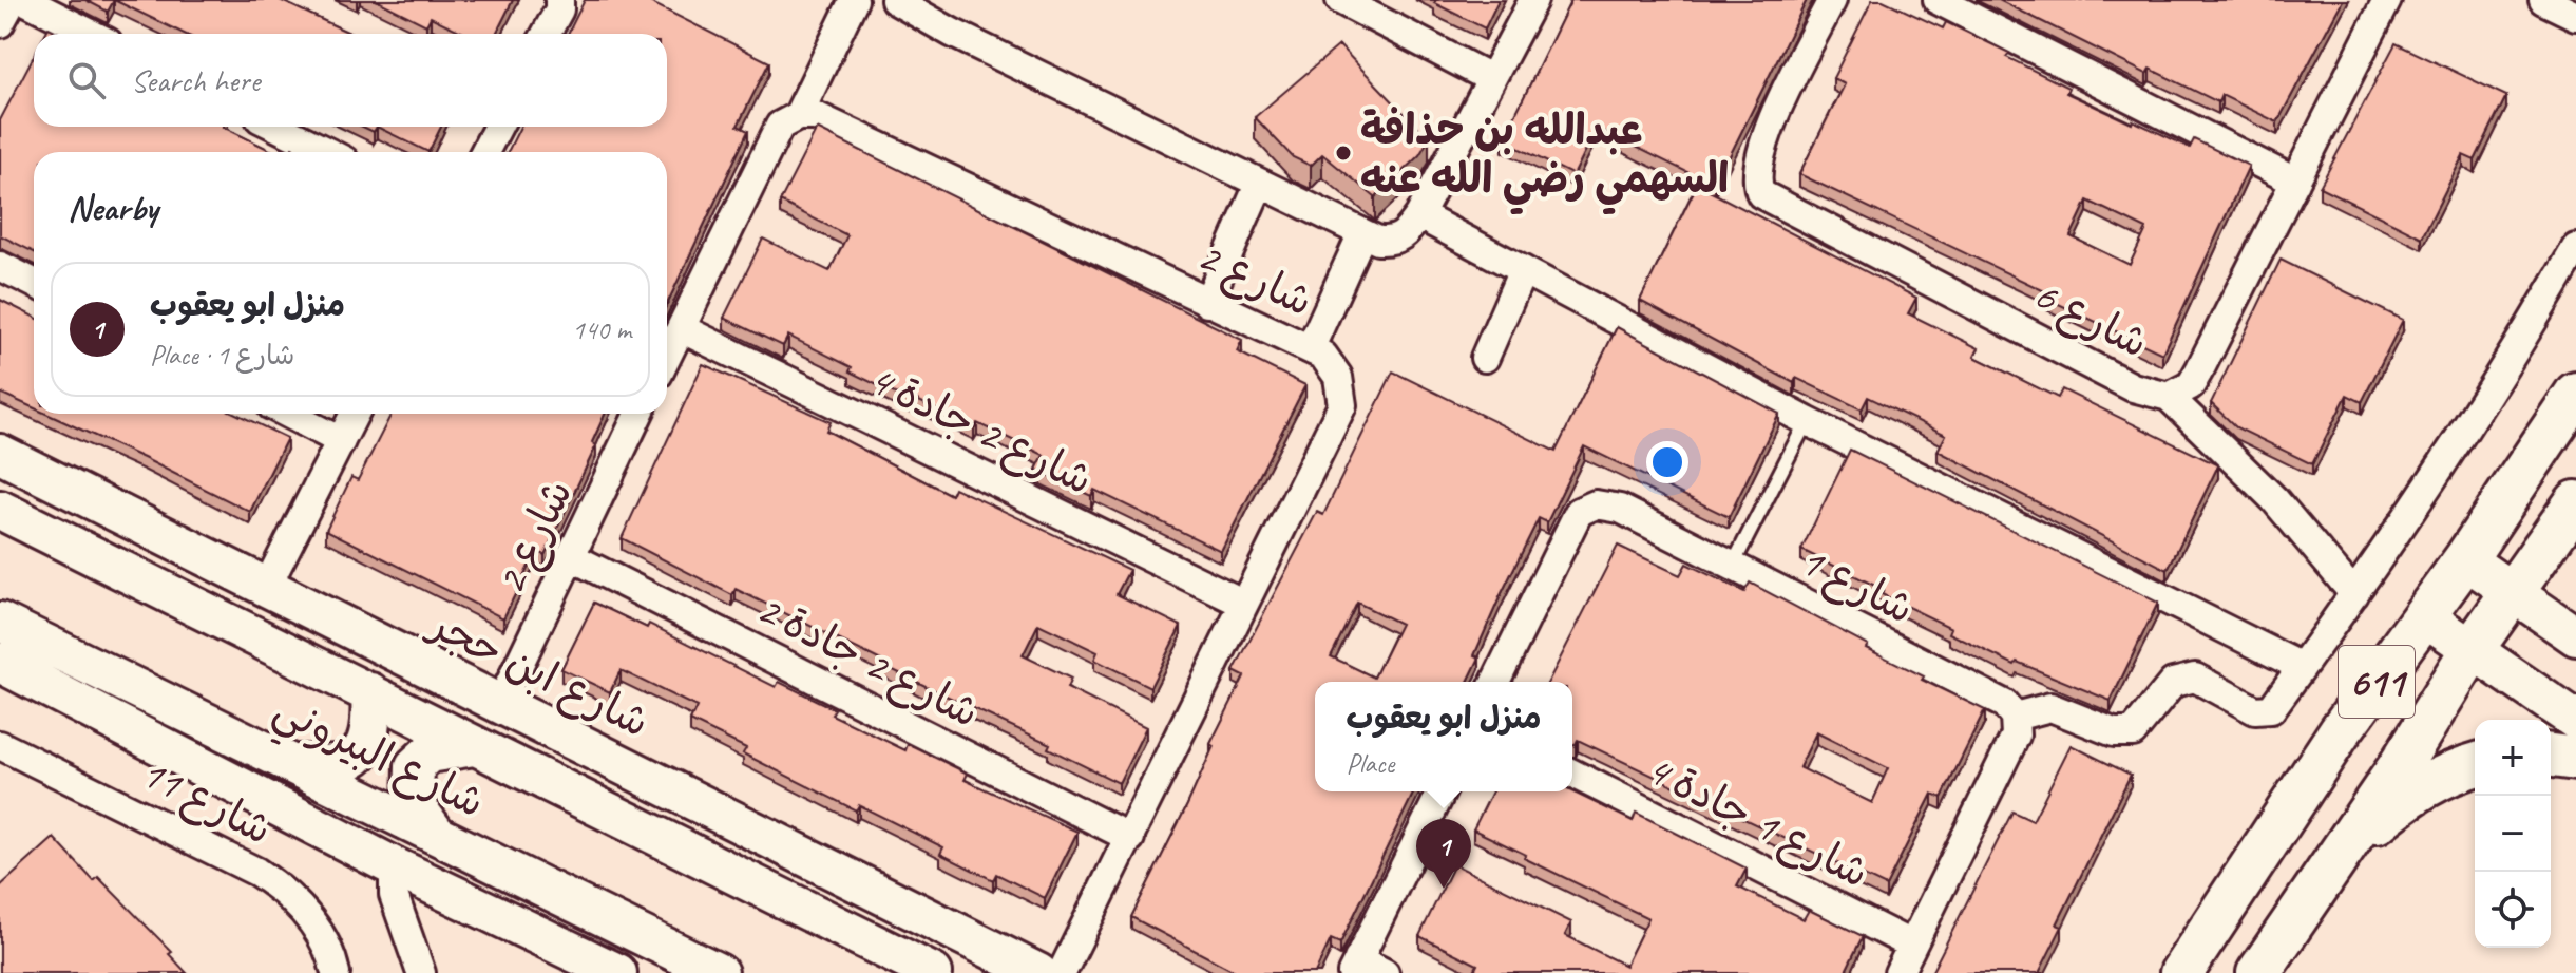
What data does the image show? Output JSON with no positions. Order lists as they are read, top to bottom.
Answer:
{
  "streets": {
    "main road": ["شارع ابن حجر", "611", "شارع البيروني"],
    "street": [
      "شارع 2",
      "شارع 6",
      "شارع 2 جادة 4",
      "شارع 1",
      "شارع 2 جادة 2",
      "شارع 11",
      "شارع 1 جادة 4"
    ]
  },
  "crossings": [
    ["شارع 2", "شارع 2 جادة 4"],
    ["شارع 2", "شارع 2 جادة 2"],
    ["شارع 2", "شارع ابن حجر"]
  ],
  "places": ["عبدالله بن حذافة السهمي رضي الله عنه"],
  "page": {
    "search": "Search here",
    "heading": "Nearby",
    "list": [
      {
        "mark": "1",
        "name": "منزل ابو يعقوب",
        "note": "Place · شارع 1",
        "value": "140 m"
      }
    ],
    "popup": ["منزل ابو يعقوب", "Place"],
    "map_buttons": ["+", "−"],
    "pins": "1"
  }
}
